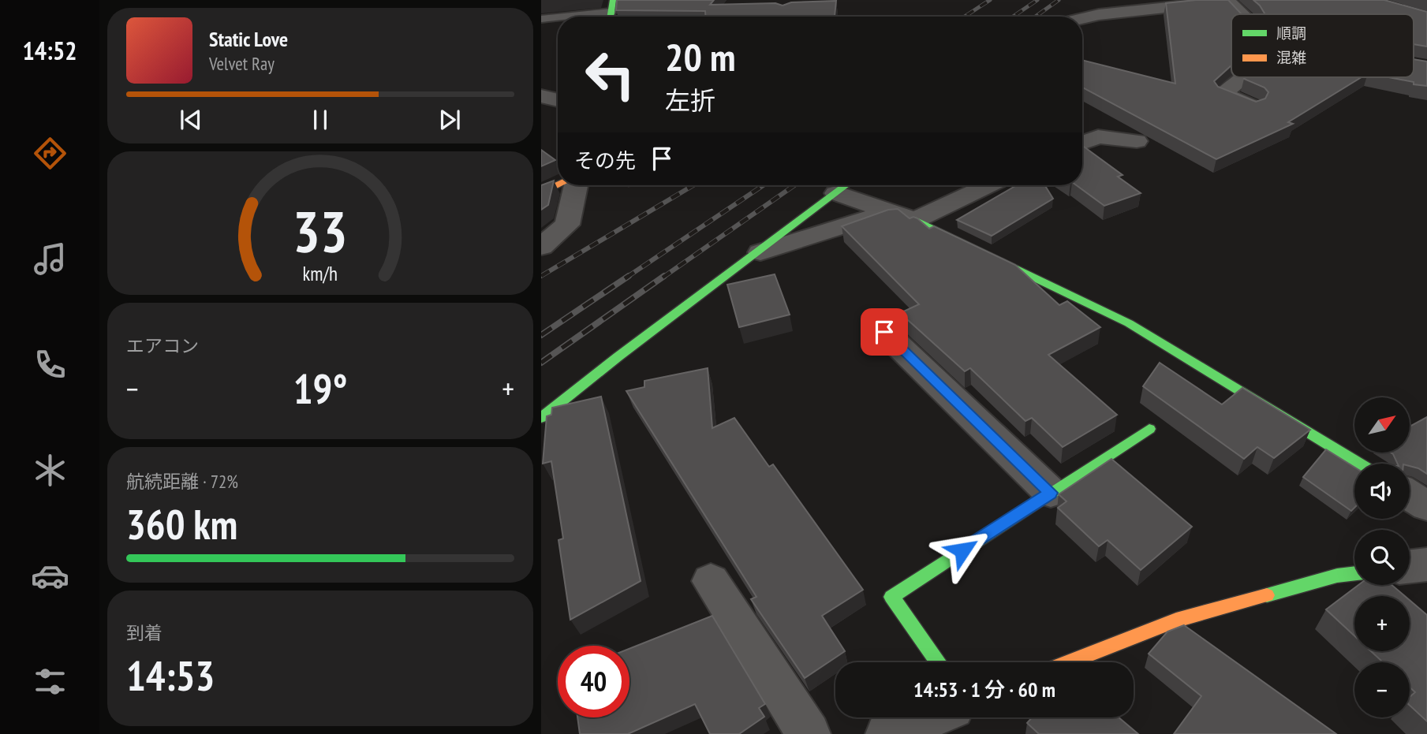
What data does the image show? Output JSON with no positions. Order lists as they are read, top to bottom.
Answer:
{
  "legend": ["順調", "混雑"],
  "north": "top right",
  "page": {
    "tabs": "14:52",
    "turn": ["20 m", "左折"],
    "song": ["Static Love", "Velvet Ray"],
    "then": "その先",
    "tile": [
      "エアコン",
      ["航続距離 · 72%", "360 km"],
      ["到着", "14:53"]
    ],
    "heat": ["−", "19°", "+"],
    "map_buttons": ["+", "−"],
    "limit": "40",
    "trip": "14:53 · 1 分 · 60 m",
    "gauge": ["33", "km/h"]
  }
}
